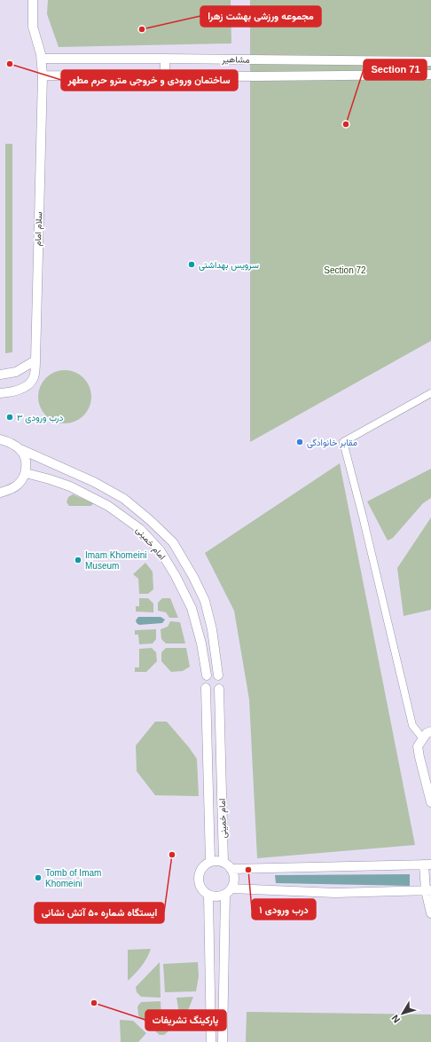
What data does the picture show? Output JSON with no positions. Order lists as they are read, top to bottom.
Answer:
{
  "streets": {
    "street": ["مشاهیر", "سلام امام", "امام خمینی"]
  },
  "crossings": [
    ["مشاهیر", "سلام امام"]
  ],
  "parks": ["Section 72"],
  "places": [
    "مجموعه ورزشی بهشت زهرا",
    "ساختمان ورودی و خروجی مترو حرم مطهر",
    "Section 71",
    "سرویس بهداشتی",
    "درب ورودی ۳",
    "مقابر خانوادگی",
    "Imam Khomeini Museum",
    "ایستگاه شماره ۵۰ آتش نشانی",
    "درب ورودی ۱",
    "Tomb of Imam Khomeini",
    "پارکینگ تشریفات"
  ],
  "north": "bottom left"
}
